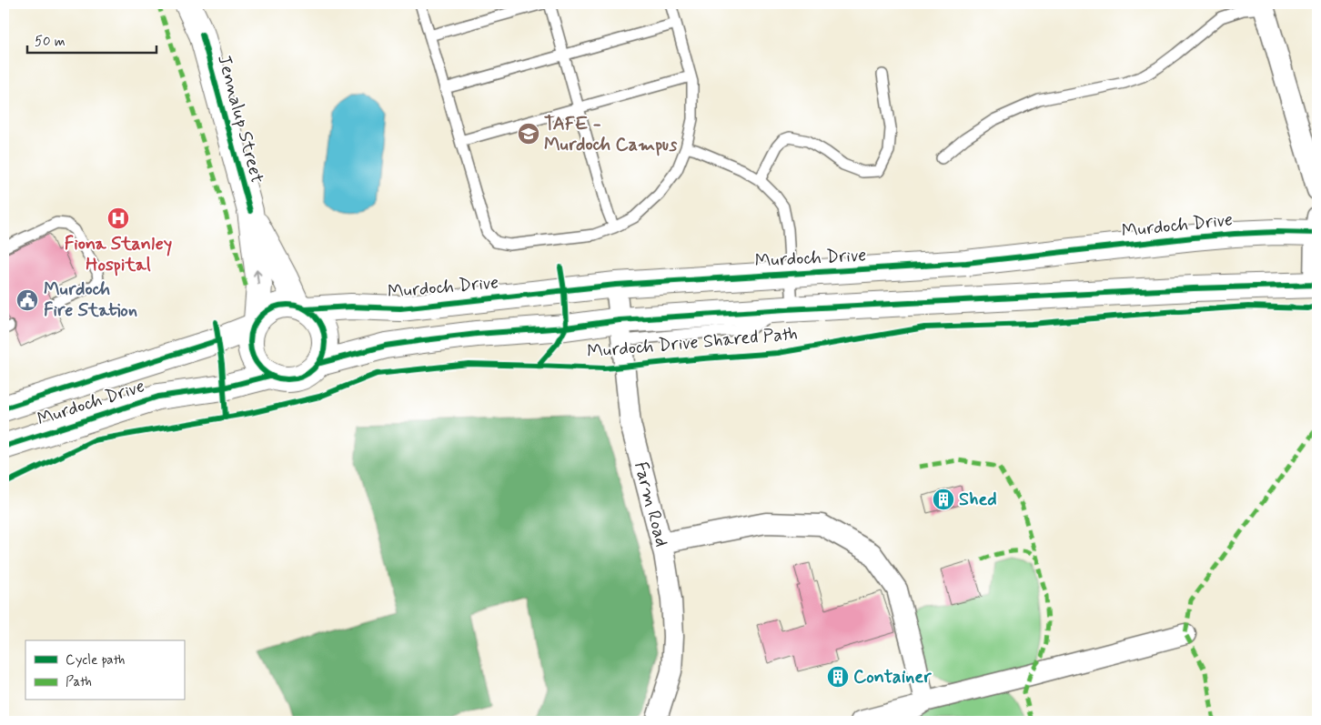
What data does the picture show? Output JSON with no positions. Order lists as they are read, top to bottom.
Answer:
{
  "streets": {
    "main road": ["Jennalup Street", "Murdoch Drive"],
    "street": ["Farm Road"],
    "cycle path": ["Murdoch Drive Shared Path"]
  },
  "crossings": [
    ["Jennalup Street", "Murdoch Drive"],
    ["Murdoch Drive", "Farm Road"]
  ],
  "places": {
    "school or university": ["TAFE - Murdoch Campus"],
    "hospital": ["Fiona Stanley Hospital"],
    "public building": ["Murdoch Fire Station"],
    "building": ["Shed", "Container"]
  },
  "legend": ["Cycle path", "Path"],
  "scale_bar": "50 m"
}
